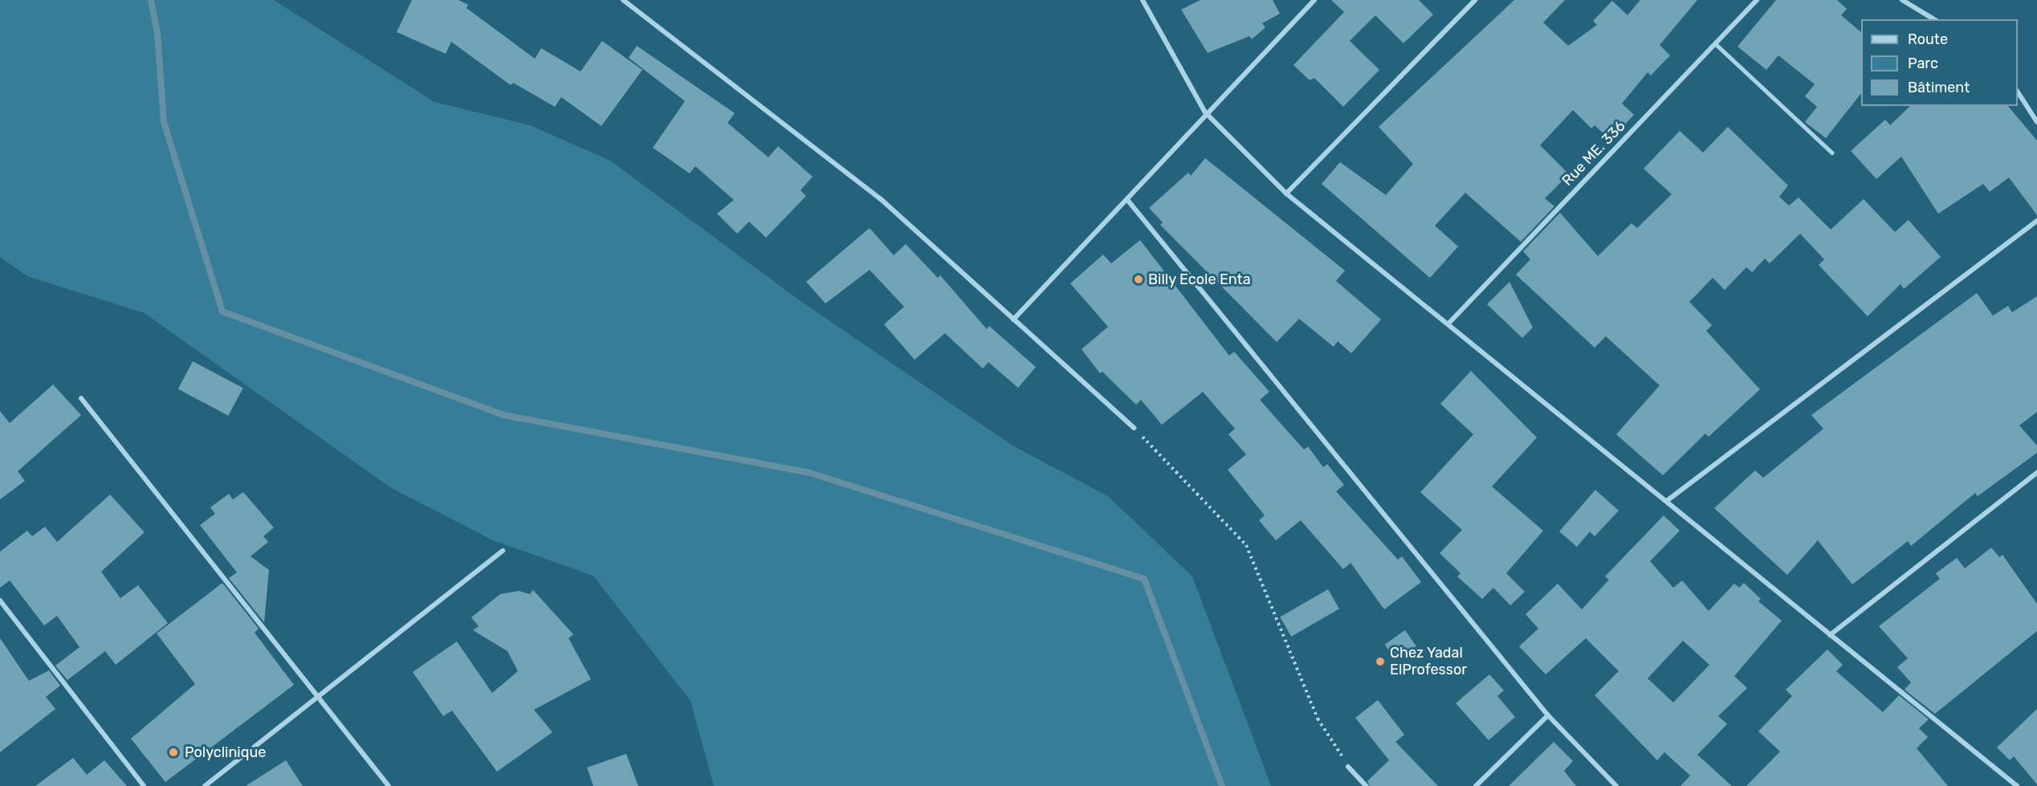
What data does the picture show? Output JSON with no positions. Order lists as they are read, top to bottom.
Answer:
{
  "streets": {
    "street": ["Rue ME. 336"]
  },
  "places": ["Billy Ecole Enta", "Chez Yadal ElProfessor", "Polyclinique"],
  "legend": ["Route", "Parc", "Bâtiment"]
}
